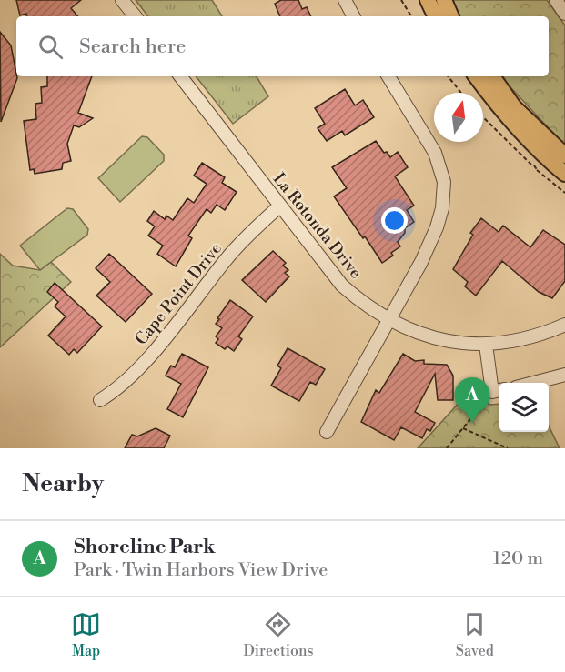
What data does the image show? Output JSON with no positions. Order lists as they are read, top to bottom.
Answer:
{
  "streets": {
    "street": ["La Rotonda Drive", "Cape Point Drive"]
  },
  "crossings": [
    ["La Rotonda Drive", "Cape Point Drive"]
  ],
  "north": "top",
  "page": {
    "search": "Search here",
    "pins": "A",
    "heading": "Nearby",
    "list": [
      {
        "mark": "A",
        "name": "Shoreline Park",
        "note": "Park · Twin Harbors View Drive",
        "value": "120 m"
      }
    ],
    "nav": ["Map", "Directions", "Saved"]
  }
}
